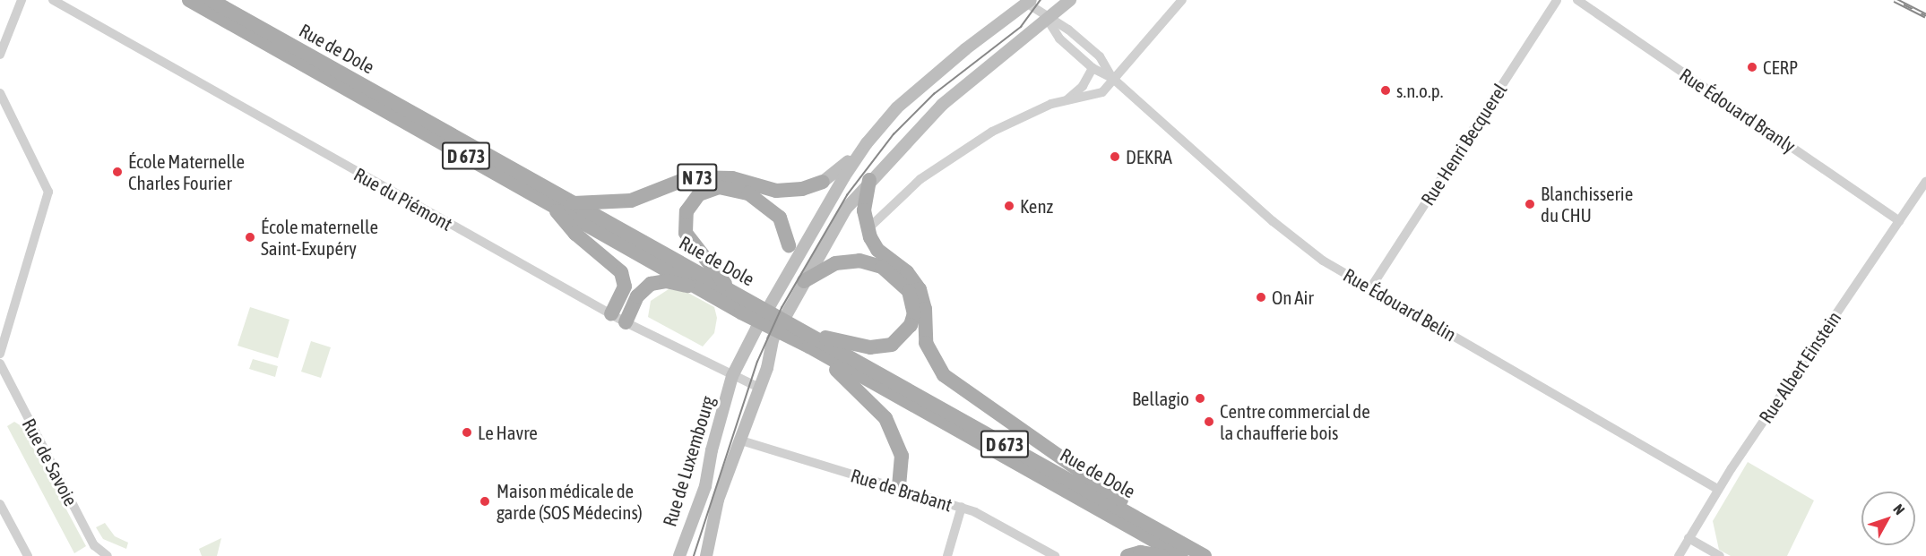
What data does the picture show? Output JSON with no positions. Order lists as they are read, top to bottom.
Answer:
{
  "streets": {
    "main road": ["Rue de Dole", "D 673", "N 73"],
    "street": [
      "Rue Édouard Branly",
      "Rue Henri Becquerel",
      "Rue du Piémont",
      "Rue Édouard Belin",
      "Rue Albert Einstein",
      "Rue de Luxembourg",
      "Rue de Savoie",
      "Rue de Brabant"
    ]
  },
  "crossings": [
    ["Rue de Dole", "N 73"],
    ["Rue Édouard Branly", "Rue Albert Einstein"],
    ["Rue Henri Becquerel", "Rue Édouard Belin"],
    ["N 73", "Rue de Luxembourg"],
    ["Rue du Piémont", "Rue de Luxembourg"],
    ["Rue Édouard Belin", "Rue Albert Einstein"]
  ],
  "places": [
    "CERP",
    "s.n.o.p.",
    "DEKRA",
    "École Maternelle Charles Fourier",
    "Blanchisserie du CHU",
    "Kenz",
    "École maternelle Saint-Exupéry",
    "On Air",
    "Bellagio",
    "Centre commercial de la chaufferie bois",
    "Le Havre",
    "Maison médicale de garde (SOS Médecins)"
  ],
  "north": "top right"
}
